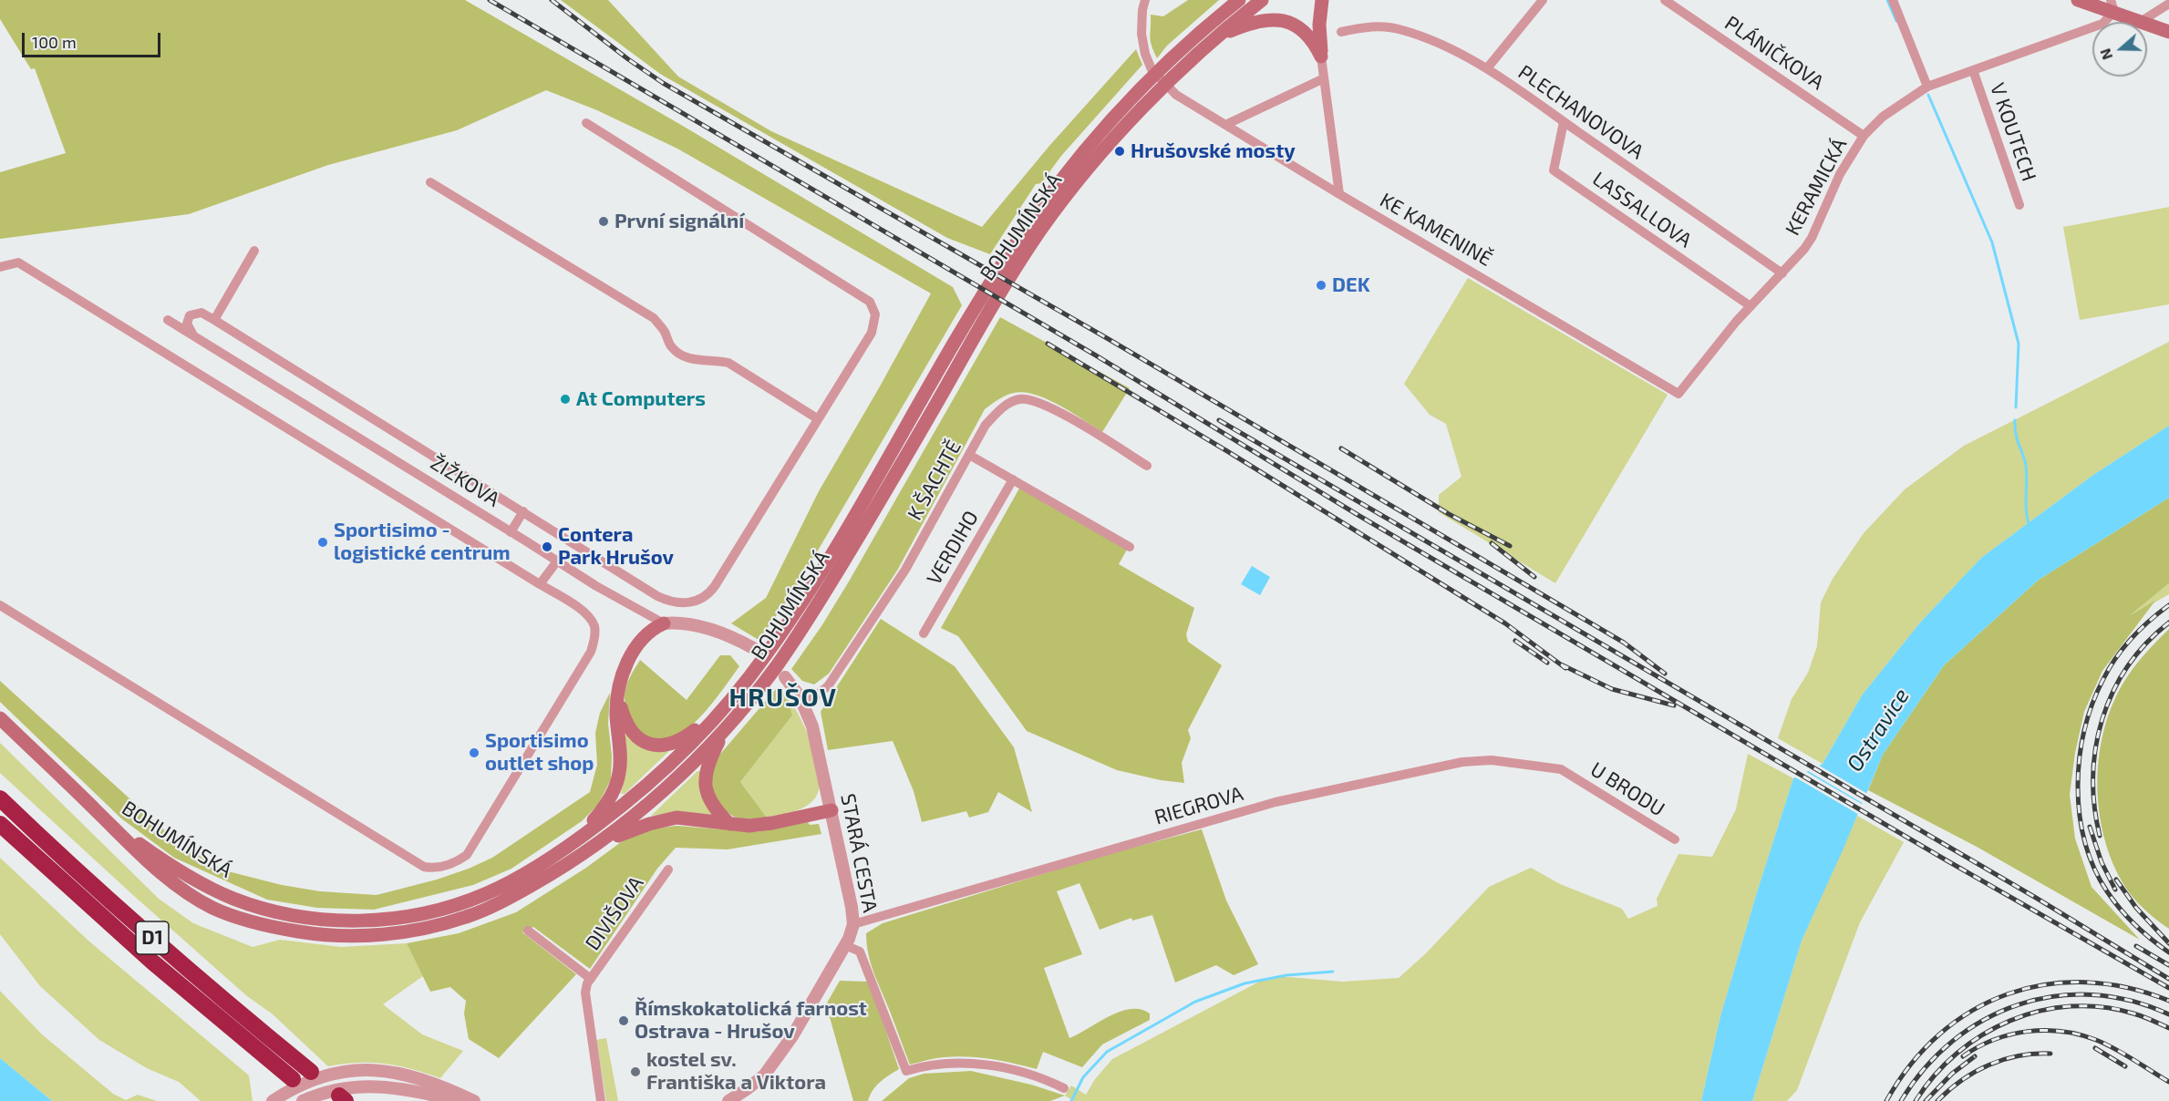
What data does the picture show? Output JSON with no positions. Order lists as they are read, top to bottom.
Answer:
{
  "streets": {
    "highway": ["D1"],
    "main road": ["BOHUMÍNSKÁ"],
    "street": [
      "PLÁNIČKOVA",
      "PLECHANOVOVA",
      "V KOUTECH",
      "KERAMICKÁ",
      "LASSALLOVA",
      "KE KAMENINĚ",
      "K ŠACHTĚ",
      "ŽIŽKOVA",
      "VERDIHO",
      "U BRODU",
      "RIEGROVA",
      "STARÁ CESTA",
      "DIVIŠOVA"
    ]
  },
  "crossings": [
    ["PLÁNIČKOVA", "KERAMICKÁ"],
    ["PLECHANOVOVA", "KERAMICKÁ"],
    ["PLECHANOVOVA", "LASSALLOVA"],
    ["V KOUTECH", "KERAMICKÁ"],
    ["KERAMICKÁ", "LASSALLOVA"],
    ["KERAMICKÁ", "KE KAMENINĚ"],
    ["K ŠACHTĚ", "STARÁ CESTA"],
    ["U BRODU", "RIEGROVA"],
    ["RIEGROVA", "STARÁ CESTA"]
  ],
  "districts": ["HRUŠOV"],
  "water": ["Ostravice"],
  "places": [
    "Hrušovské mosty",
    "První signální",
    "DEK",
    "At Computers",
    "Sportisimo - logistické centrum",
    "Contera Park Hrušov",
    "Sportisimo outlet shop",
    "Římskokatolická farnost Ostrava - Hrušov",
    "kostel sv. Františka a Viktora"
  ],
  "scale_bar": "100 m",
  "north": "left"
}
